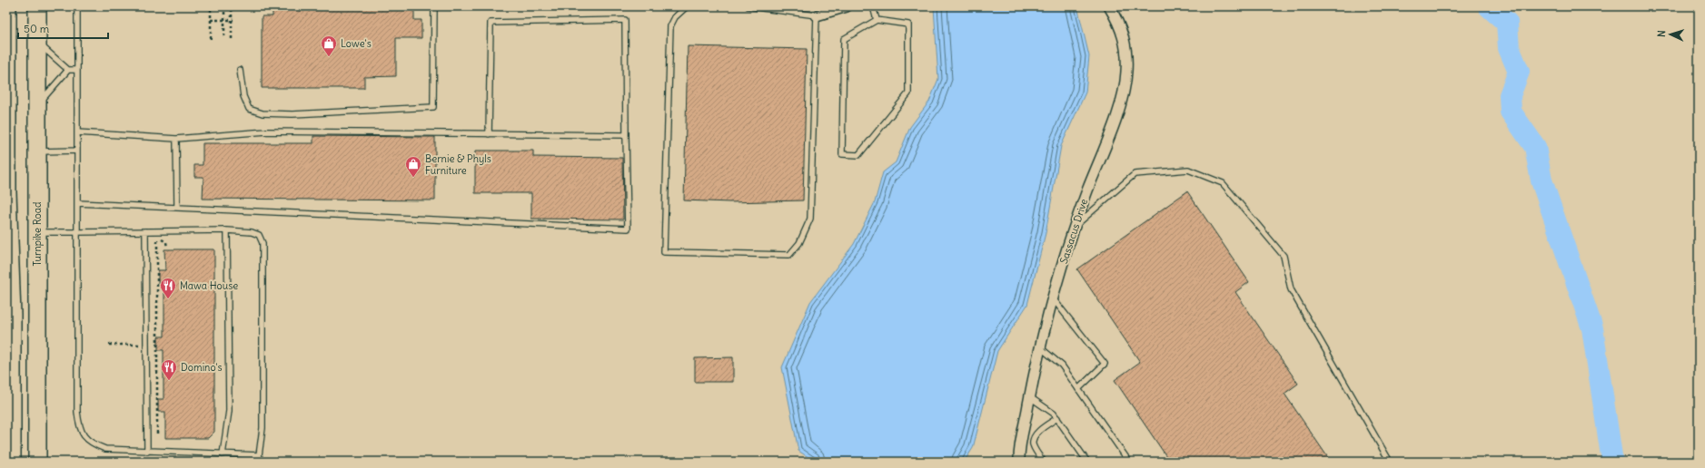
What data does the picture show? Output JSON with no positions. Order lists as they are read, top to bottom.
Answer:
{
  "streets": {
    "highway": ["Turnpike Road"],
    "street": ["Sassacus Drive"]
  },
  "places": {
    "shop": ["Lowe's", "Bernie & Phyls Furniture"],
    "restaurant": ["Mawa House", "Domino's"]
  },
  "scale_bar": "50 m",
  "north": "left"
}
